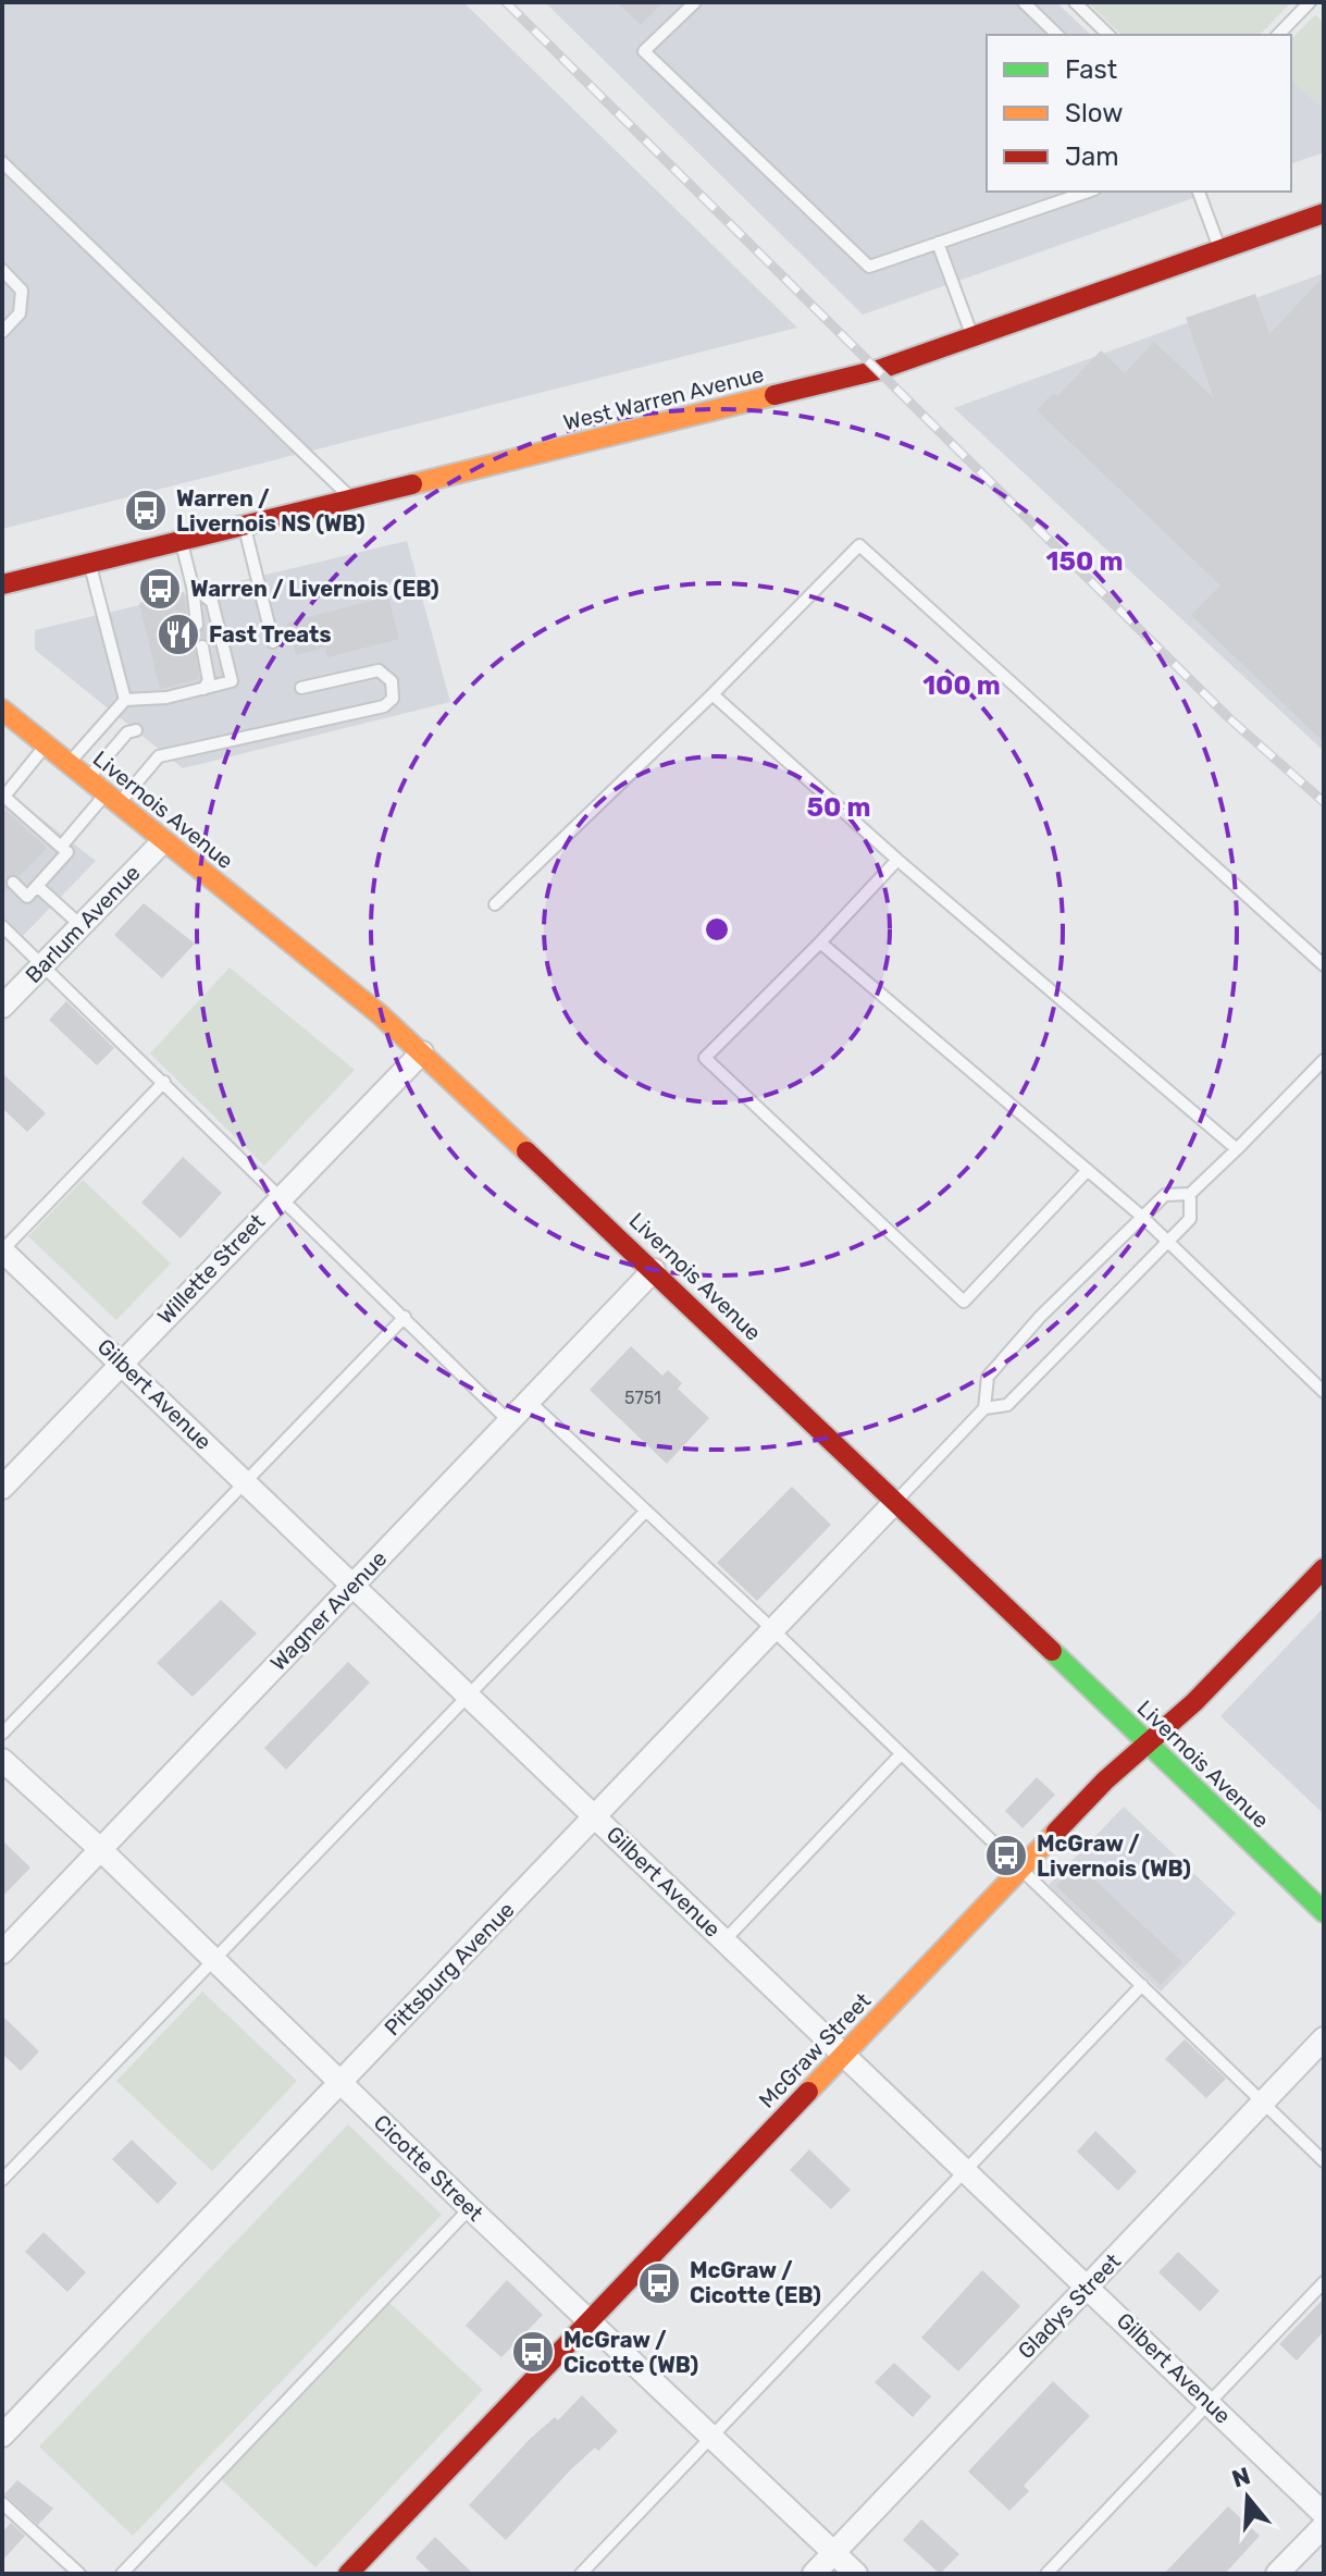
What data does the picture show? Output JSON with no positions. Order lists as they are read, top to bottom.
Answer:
{
  "streets": {
    "main road": ["West Warren Avenue", "Livernois Avenue", "McGraw Street"],
    "street": [
      "Barlum Avenue",
      "Willette Street",
      "Gilbert Avenue",
      "Wagner Avenue",
      "Pittsburg Avenue",
      "Cicotte Street",
      "Gladys Street"
    ]
  },
  "crossings": [
    ["Livernois Avenue", "Barlum Avenue"],
    ["Livernois Avenue", "Willette Street"],
    ["Livernois Avenue", "Wagner Avenue"],
    ["Livernois Avenue", "Pittsburg Avenue"],
    ["Livernois Avenue", "McGraw Street"],
    ["Willette Street", "Gilbert Avenue"],
    ["Gilbert Avenue", "Wagner Avenue"],
    ["Gilbert Avenue", "Pittsburg Avenue"],
    ["Gilbert Avenue", "McGraw Street"],
    ["Gilbert Avenue", "Gladys Street"],
    ["Wagner Avenue", "Cicotte Street"],
    ["Pittsburg Avenue", "Cicotte Street"],
    ["McGraw Street", "Cicotte Street"],
    ["Cicotte Street", "Gladys Street"]
  ],
  "places": {
    "bus stop": [
      "Warren / Livernois NS (WB)",
      "Warren / Livernois (EB)",
      "McGraw / Livernois (WB)",
      "McGraw / Cicotte (EB)",
      "McGraw / Cicotte (WB)"
    ],
    "restaurant": ["Fast Treats"]
  },
  "house_numbers": ["5751"],
  "legend": ["Fast", "Slow", "Jam"],
  "north": "top",
  "rings": ["150 m", "100 m", "50 m"]
}
